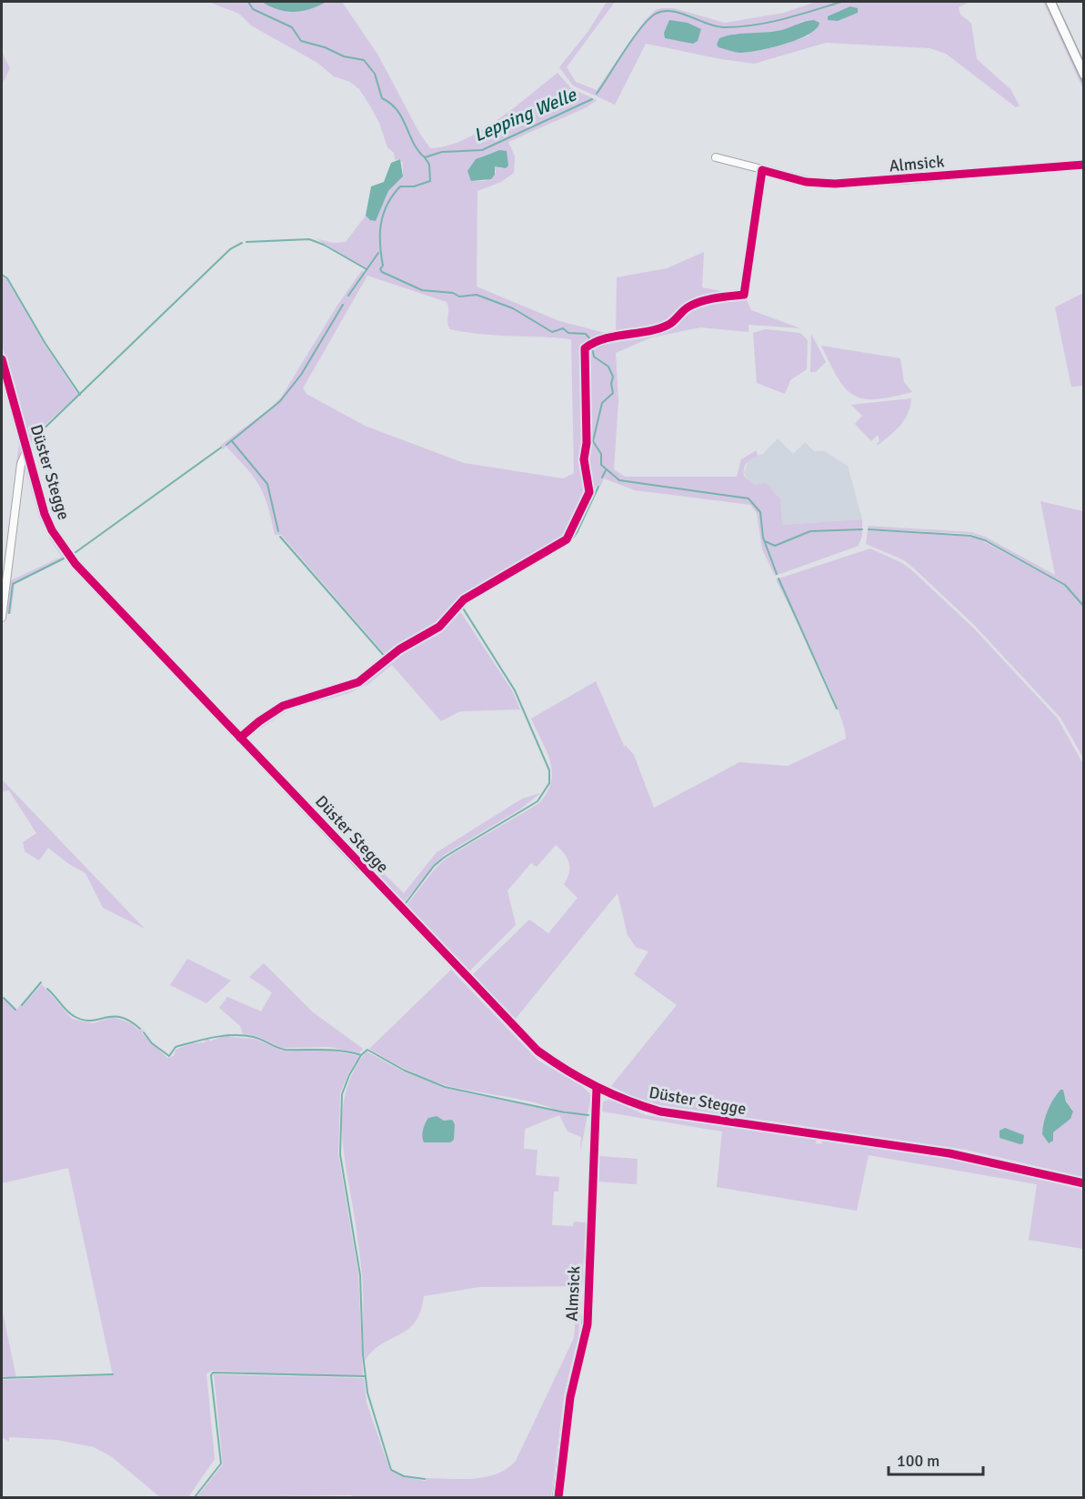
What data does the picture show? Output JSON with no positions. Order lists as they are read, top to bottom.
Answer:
{
  "streets": {
    "street": ["Almsick", "Düster Stegge"]
  },
  "crossings": [
    ["Almsick", "Düster Stegge"]
  ],
  "water": ["Lepping Welle"],
  "scale_bar": "100 m"
}
